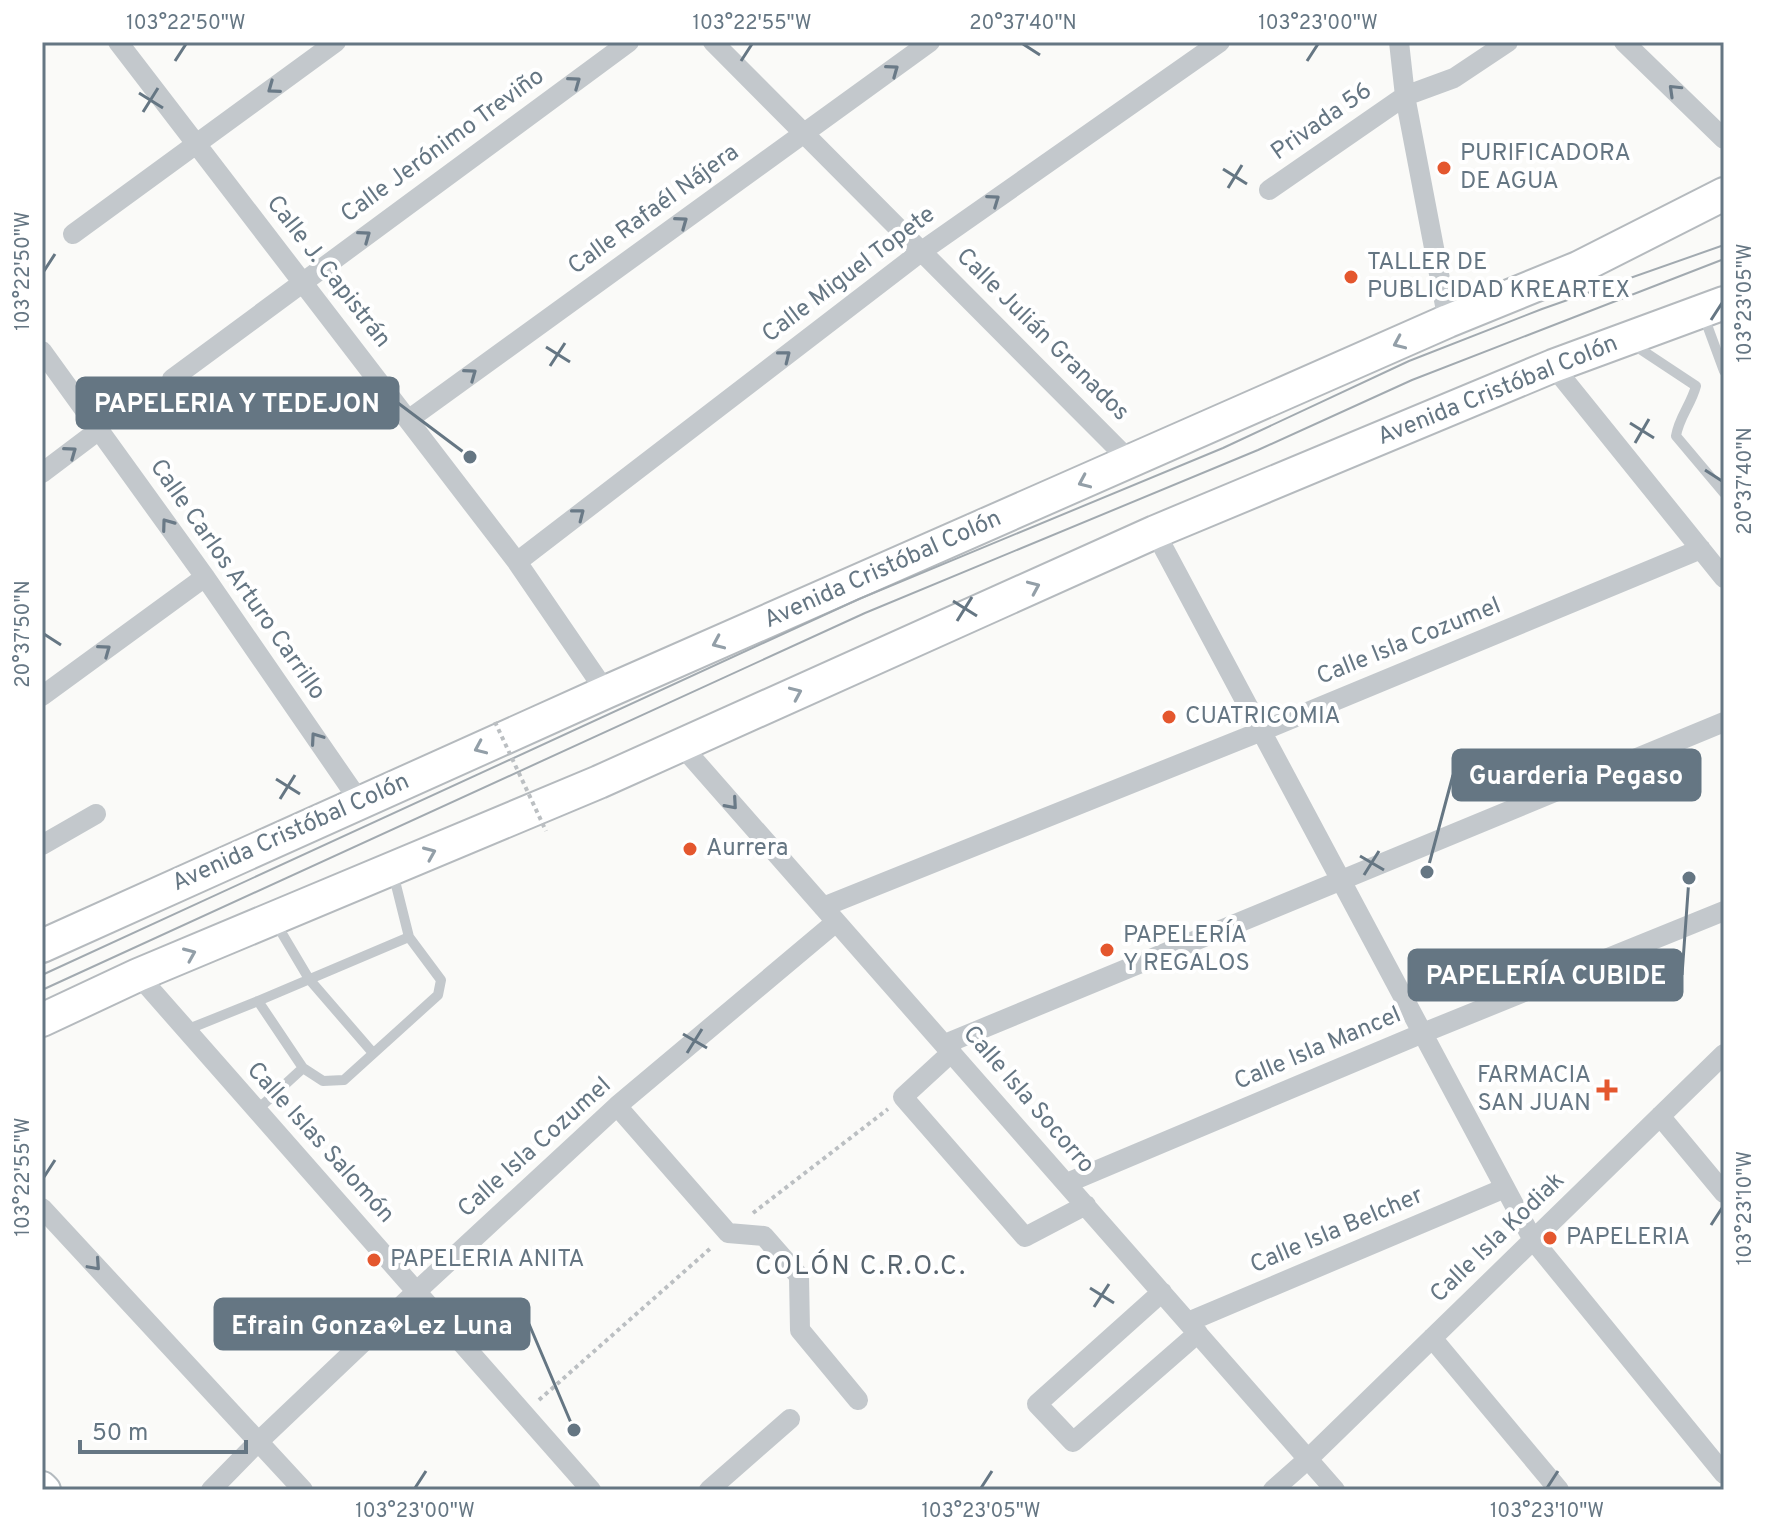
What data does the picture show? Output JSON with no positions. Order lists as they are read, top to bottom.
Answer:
{
  "streets": {
    "main road": ["Avenida Cristóbal Colón"],
    "street": [
      "Privada 56",
      "Calle Jerónimo Treviño",
      "Calle Rafaél Nájera",
      "Calle J. Capistrán",
      "Calle Miguel Topete",
      "Calle Julián Granados",
      "Calle Carlos Arturo Carrillo",
      "Calle Isla Cozumel",
      "Calle Isla Mancel",
      "Calle Isla Socorro",
      "Calle Islas Salomón",
      "Calle Isla Belcher",
      "Calle Isla Kodiak"
    ]
  },
  "crossings": [
    ["Calle Jerónimo Treviño", "Calle J. Capistrán"],
    ["Calle Rafaél Nájera", "Calle J. Capistrán"],
    ["Calle Rafaél Nájera", "Calle Julián Granados"],
    ["Calle J. Capistrán", "Calle Miguel Topete"],
    ["Calle J. Capistrán", "Avenida Cristóbal Colón"],
    ["Calle Miguel Topete", "Calle Julián Granados"],
    ["Calle Julián Granados", "Avenida Cristóbal Colón"],
    ["Avenida Cristóbal Colón", "Calle Carlos Arturo Carrillo"],
    ["Avenida Cristóbal Colón", "Calle Isla Socorro"],
    ["Avenida Cristóbal Colón", "Calle Islas Salomón"],
    ["Calle Isla Cozumel", "Calle Isla Socorro"],
    ["Calle Isla Cozumel", "Calle Islas Salomón"],
    ["Calle Isla Mancel", "Calle Isla Socorro"],
    ["Calle Isla Socorro", "Calle Isla Belcher"],
    ["Calle Isla Socorro", "Calle Isla Kodiak"]
  ],
  "one_way": ["Calle Rafaél Nájera", "Calle Miguel Topete", "Calle Carlos Arturo Carrillo"],
  "districts": ["COLÓN C.R.O.C."],
  "places": {
    "other": [
      "PURIFICADORA DE AGUA",
      "TALLER DE PUBLICIDAD KREARTEX",
      "PAPELERIA Y TEDEJON",
      "CUATRICOMIA",
      "Aurrera",
      "Guarderia Pegaso",
      "PAPELERÍA CUBIDE",
      "PAPELERÍA Y REGALOS",
      "PAPELERIA",
      "PAPELERIA ANITA",
      "Efrain Gonza�Lez Luna"
    ],
    "health": ["FARMACIA SAN JUAN"]
  },
  "scale_bar": "50 m",
  "coordinates": [
    "103°22'50\"W",
    "103°22'55\"W",
    "20°37'40\"N",
    "103°23'00\"W",
    "103°23'05\"W",
    "20°37'50\"N",
    "103°23'10\"W"
  ]
}
